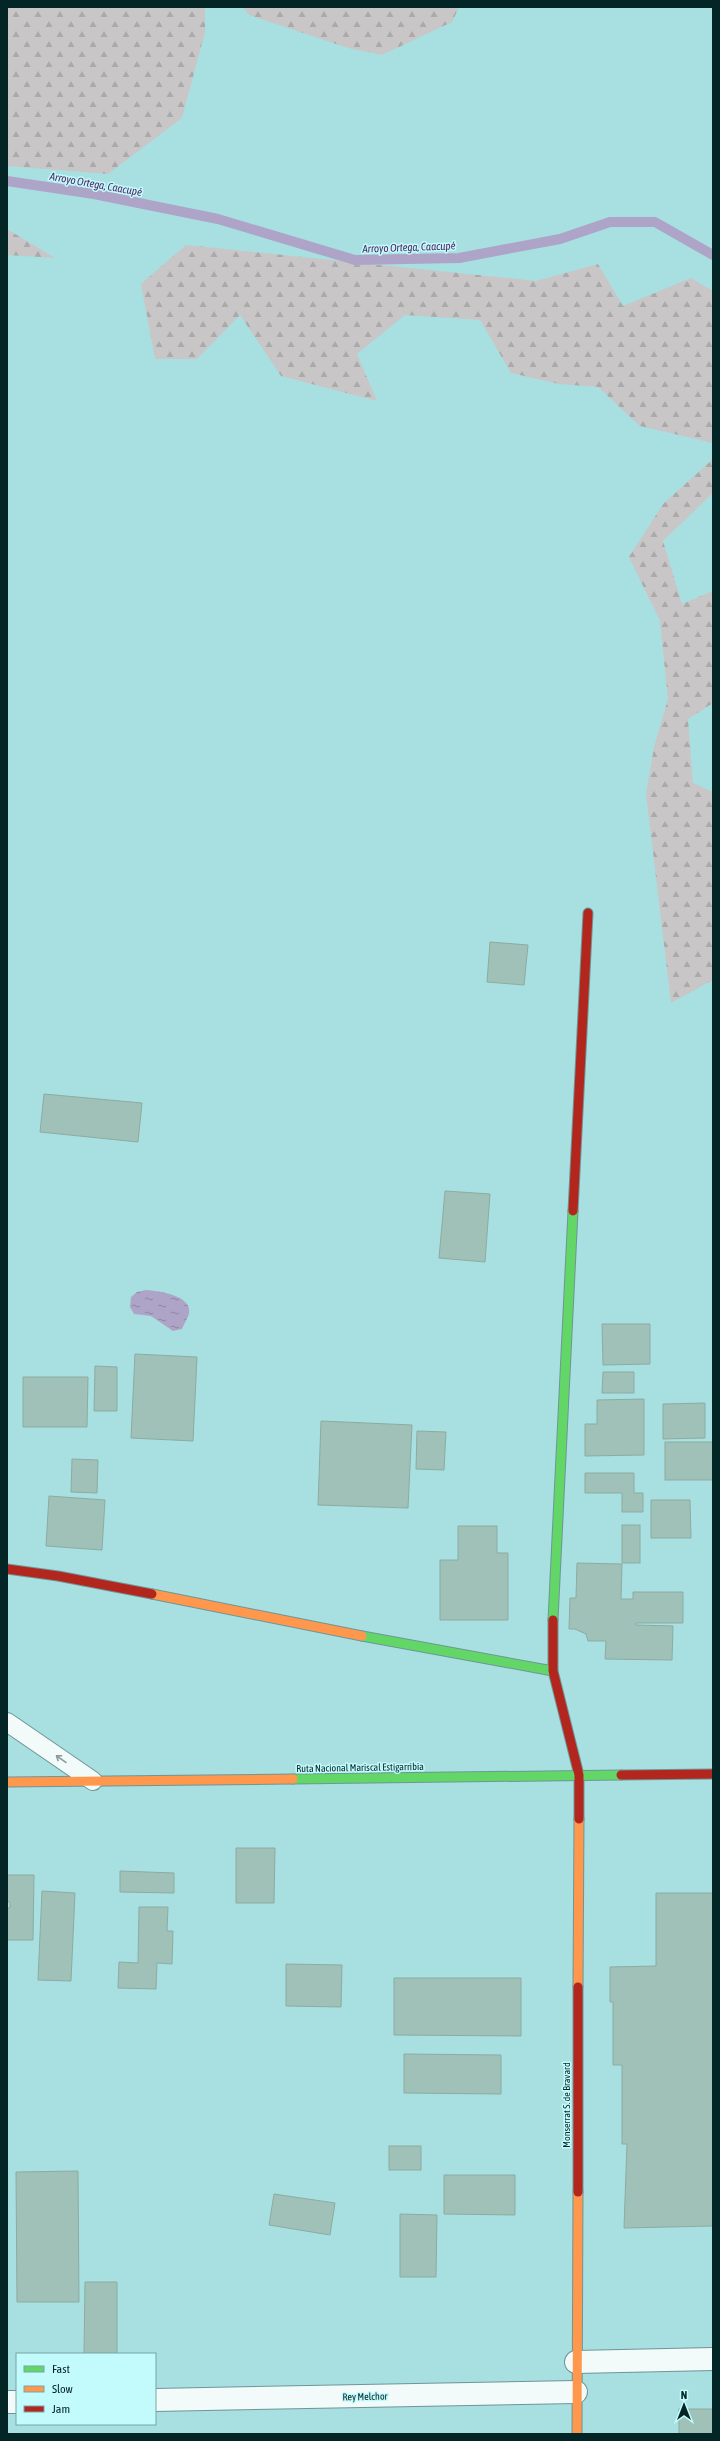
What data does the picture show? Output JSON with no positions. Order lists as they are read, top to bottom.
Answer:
{
  "streets": {
    "street": ["Ruta Nacional Mariscal Estigarribia", "Monserrat S. de Bravard", "Rey Melchor"]
  },
  "crossings": [
    ["Ruta Nacional Mariscal Estigarribia", "Monserrat S. de Bravard"],
    ["Monserrat S. de Bravard", "Rey Melchor"]
  ],
  "water": ["Arroyo Ortega, Caacupé"],
  "legend": ["Fast", "Slow", "Jam"],
  "north": "top"
}
